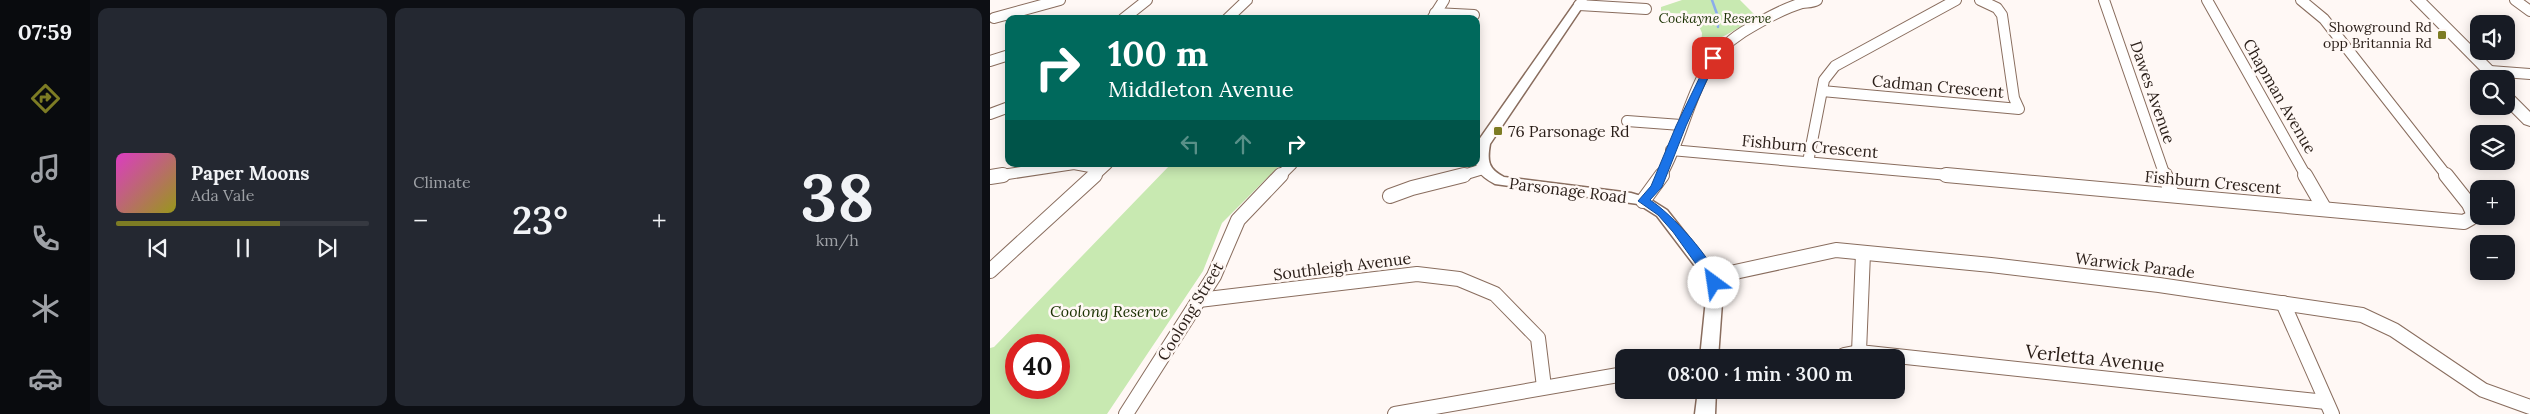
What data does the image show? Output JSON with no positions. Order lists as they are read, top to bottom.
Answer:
{
  "streets": {
    "street": [
      "Cadman Crescent",
      "Dawes Avenue",
      "Chapman Avenue",
      "Fishburn Crescent",
      "Parsonage Road",
      "Warwick Parade",
      "Southleigh Avenue",
      "Coolong Street",
      "Verletta Avenue"
    ]
  },
  "crossings": [
    ["Dawes Avenue", "Fishburn Crescent"],
    ["Chapman Avenue", "Fishburn Crescent"],
    ["Parsonage Road", "Warwick Parade"],
    ["Warwick Parade", "Verletta Avenue"],
    ["Southleigh Avenue", "Coolong Street"]
  ],
  "parks": ["Cockayne Reserve", "Coolong Reserve"],
  "places": {
    "transit": ["Showground Rd opp Britannia Rd", "76 Parsonage Rd"]
  },
  "page": {
    "tabs": "07:59",
    "tile": [
      "Climate",
      ["38", "km/h"]
    ],
    "map_buttons": ["+", "−"],
    "turn": ["100 m", "Middleton Avenue"],
    "song": ["Paper Moons", "Ada Vale"],
    "heat": ["−", "23°", "+"],
    "limit": "40",
    "trip": "08:00 · 1 min · 300 m"
  }
}
